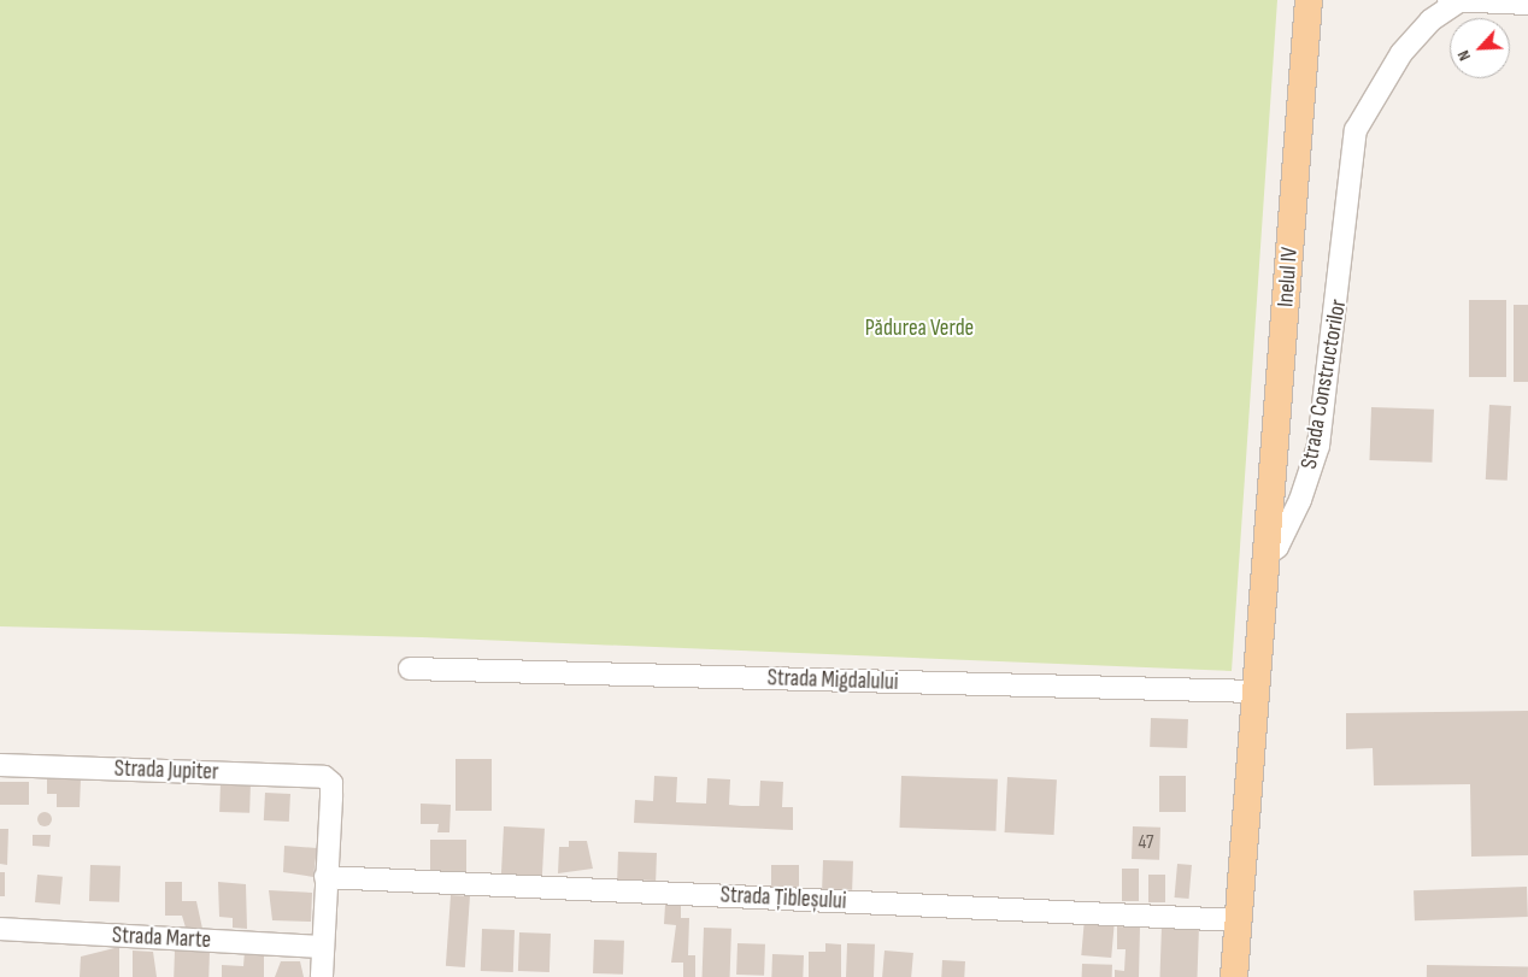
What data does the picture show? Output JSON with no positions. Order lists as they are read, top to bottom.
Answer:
{
  "streets": {
    "main road": ["Inelul IV"],
    "street": [
      "Strada Constructorilor",
      "Strada Migdalului",
      "Strada Jupiter",
      "Strada Țibleșului",
      "Strada Marte"
    ]
  },
  "crossings": [
    ["Inelul IV", "Strada Constructorilor"],
    ["Strada Jupiter", "Strada Țibleșului"]
  ],
  "parks": ["Pădurea Verde"],
  "house_numbers": ["47"],
  "north": "bottom left"
}
